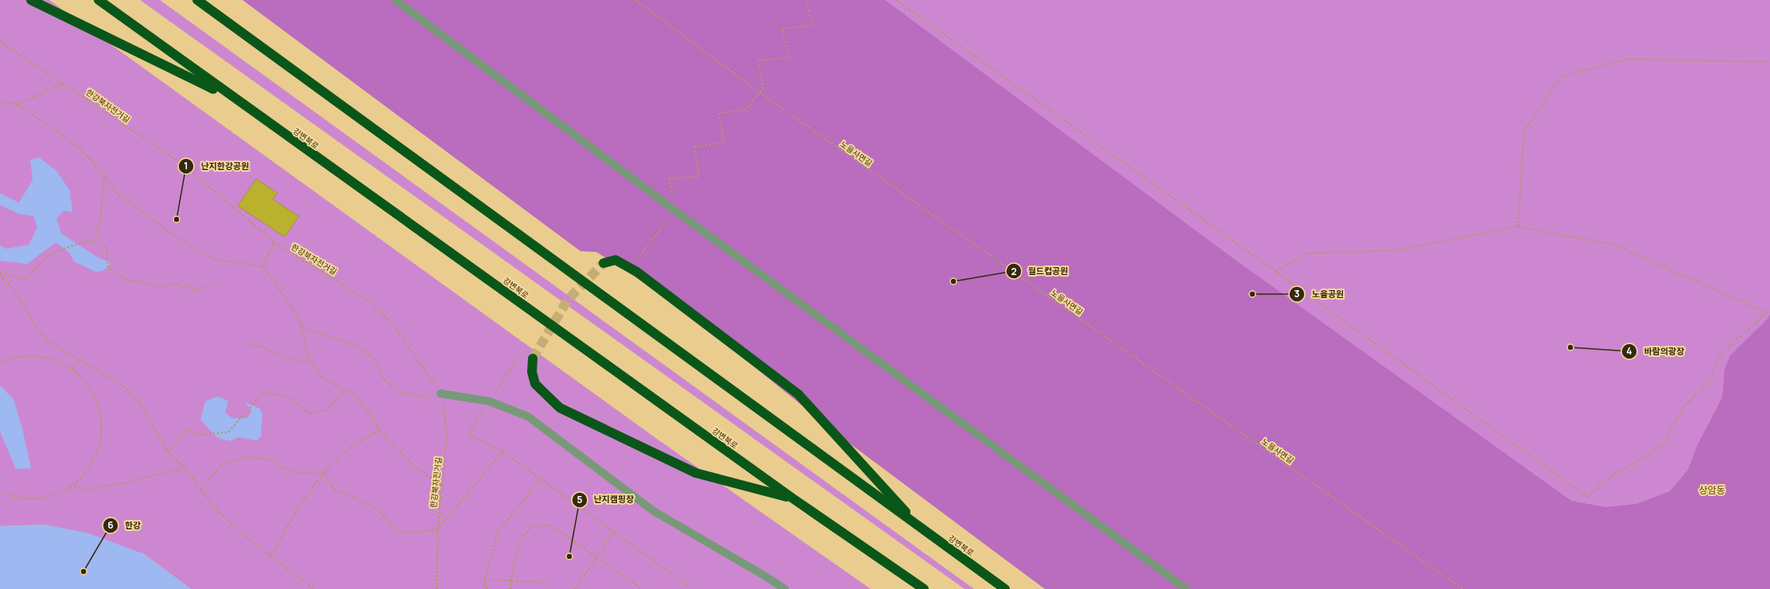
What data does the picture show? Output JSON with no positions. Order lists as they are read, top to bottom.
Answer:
{
  "streets": {
    "highway": ["강변북로"],
    "path": ["한강북자전거길", "노을사면길"]
  },
  "districts": ["상암동"],
  "places": [
    "난지한강공원",
    "월드컵공원",
    "노을공원",
    "바람의광장",
    "난지캠핑장",
    "한강"
  ]
}
